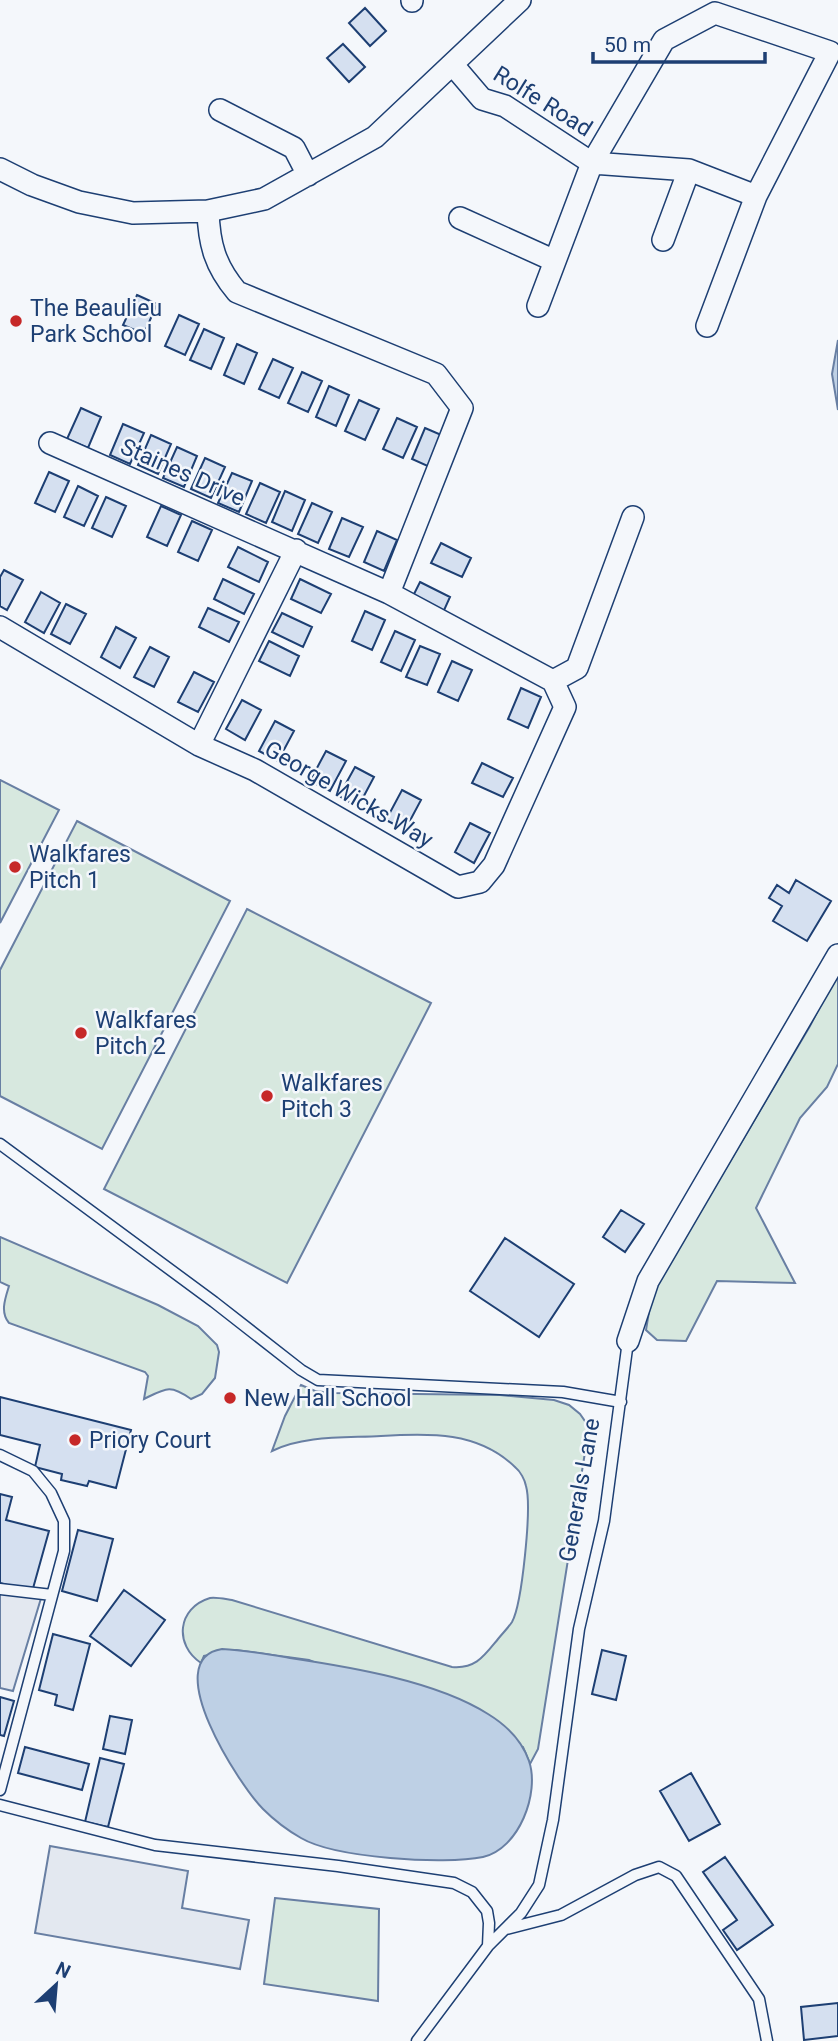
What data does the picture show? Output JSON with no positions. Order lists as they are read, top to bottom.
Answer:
{
  "streets": {
    "street": [
      "Rolfe Road",
      "Staines Drive",
      "George Wicks Way",
      "Generals Lane"
    ]
  },
  "places": [
    "The Beaulieu Park School",
    "Walkfares Pitch 1",
    "Walkfares Pitch 2",
    "Walkfares Pitch 3",
    "New Hall School",
    "Priory Court"
  ],
  "scale_bar": "50 m",
  "north": "top right"
}
